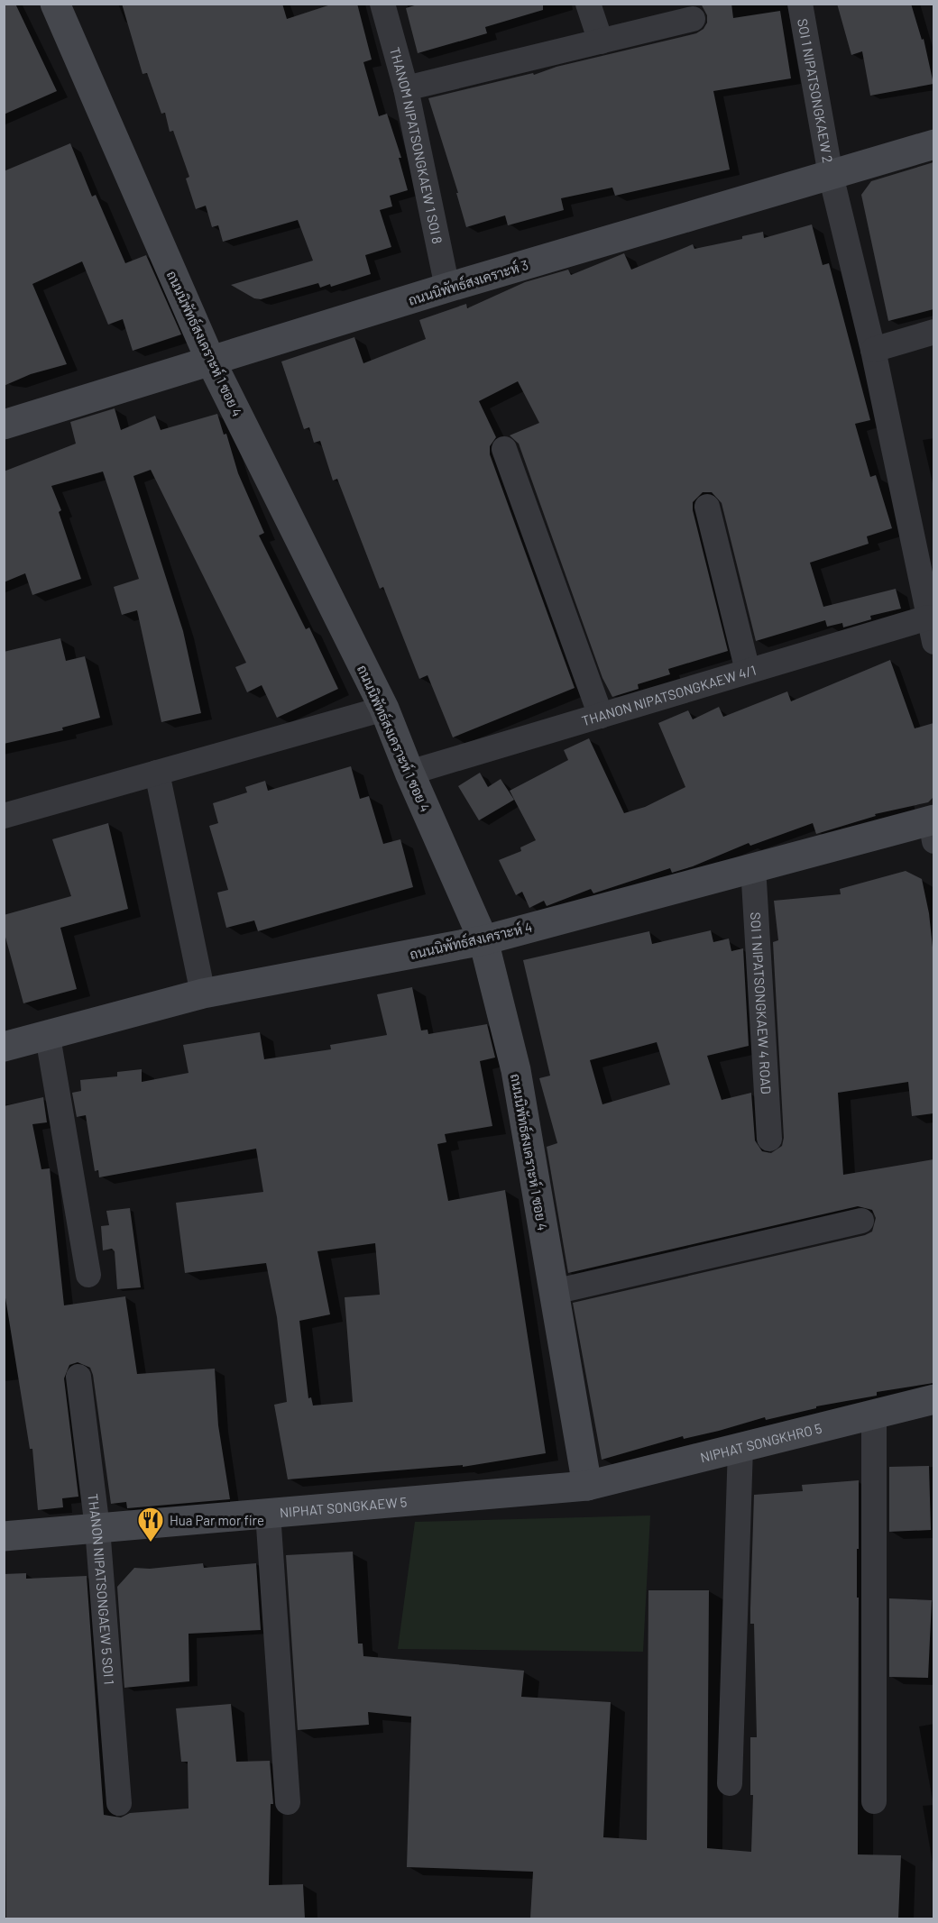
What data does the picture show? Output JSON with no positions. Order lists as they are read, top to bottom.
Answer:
{
  "streets": {
    "street": [
      "SOI 1 NIPATSONGKAEW 2",
      "THANOM NIPATSONGKAEW 1 SOI 8",
      "ถนนนิพัทธ์สงเคราะห์ 3",
      "ถนนนิพัทธ์สงเคราะห์ 1 ซอย 4",
      "THANON NIPATSONGKAEW 4/1",
      "ถนนนิพัทธ์สงเคราะห์ 4",
      "SOI 1 NIPATSONGKAEW 4 ROAD",
      "NIPHAT SONGKHRO 5",
      "NIPHAT SONGKAEW 5",
      "THANON NIPATSONGAEW 5 SOI 1"
    ]
  },
  "crossings": [
    ["SOI 1 NIPATSONGKAEW 2", "ถนนนิพัทธ์สงเคราะห์ 3"],
    ["SOI 1 NIPATSONGKAEW 2", "THANON NIPATSONGKAEW 4/1"],
    ["THANOM NIPATSONGKAEW 1 SOI 8", "ถนนนิพัทธ์สงเคราะห์ 3"],
    ["ถนนนิพัทธ์สงเคราะห์ 3", "ถนนนิพัทธ์สงเคราะห์ 1 ซอย 4"],
    ["ถนนนิพัทธ์สงเคราะห์ 1 ซอย 4", "THANON NIPATSONGKAEW 4/1"],
    ["ถนนนิพัทธ์สงเคราะห์ 1 ซอย 4", "ถนนนิพัทธ์สงเคราะห์ 4"],
    ["ถนนนิพัทธ์สงเคราะห์ 1 ซอย 4", "NIPHAT SONGKHRO 5"],
    ["ถนนนิพัทธ์สงเคราะห์ 1 ซอย 4", "NIPHAT SONGKAEW 5"],
    ["ถนนนิพัทธ์สงเคราะห์ 4", "SOI 1 NIPATSONGKAEW 4 ROAD"],
    ["NIPHAT SONGKHRO 5", "NIPHAT SONGKAEW 5"],
    ["NIPHAT SONGKAEW 5", "THANON NIPATSONGAEW 5 SOI 1"]
  ],
  "places": {
    "restaurant": ["Hua Par mor fire"]
  }
}
